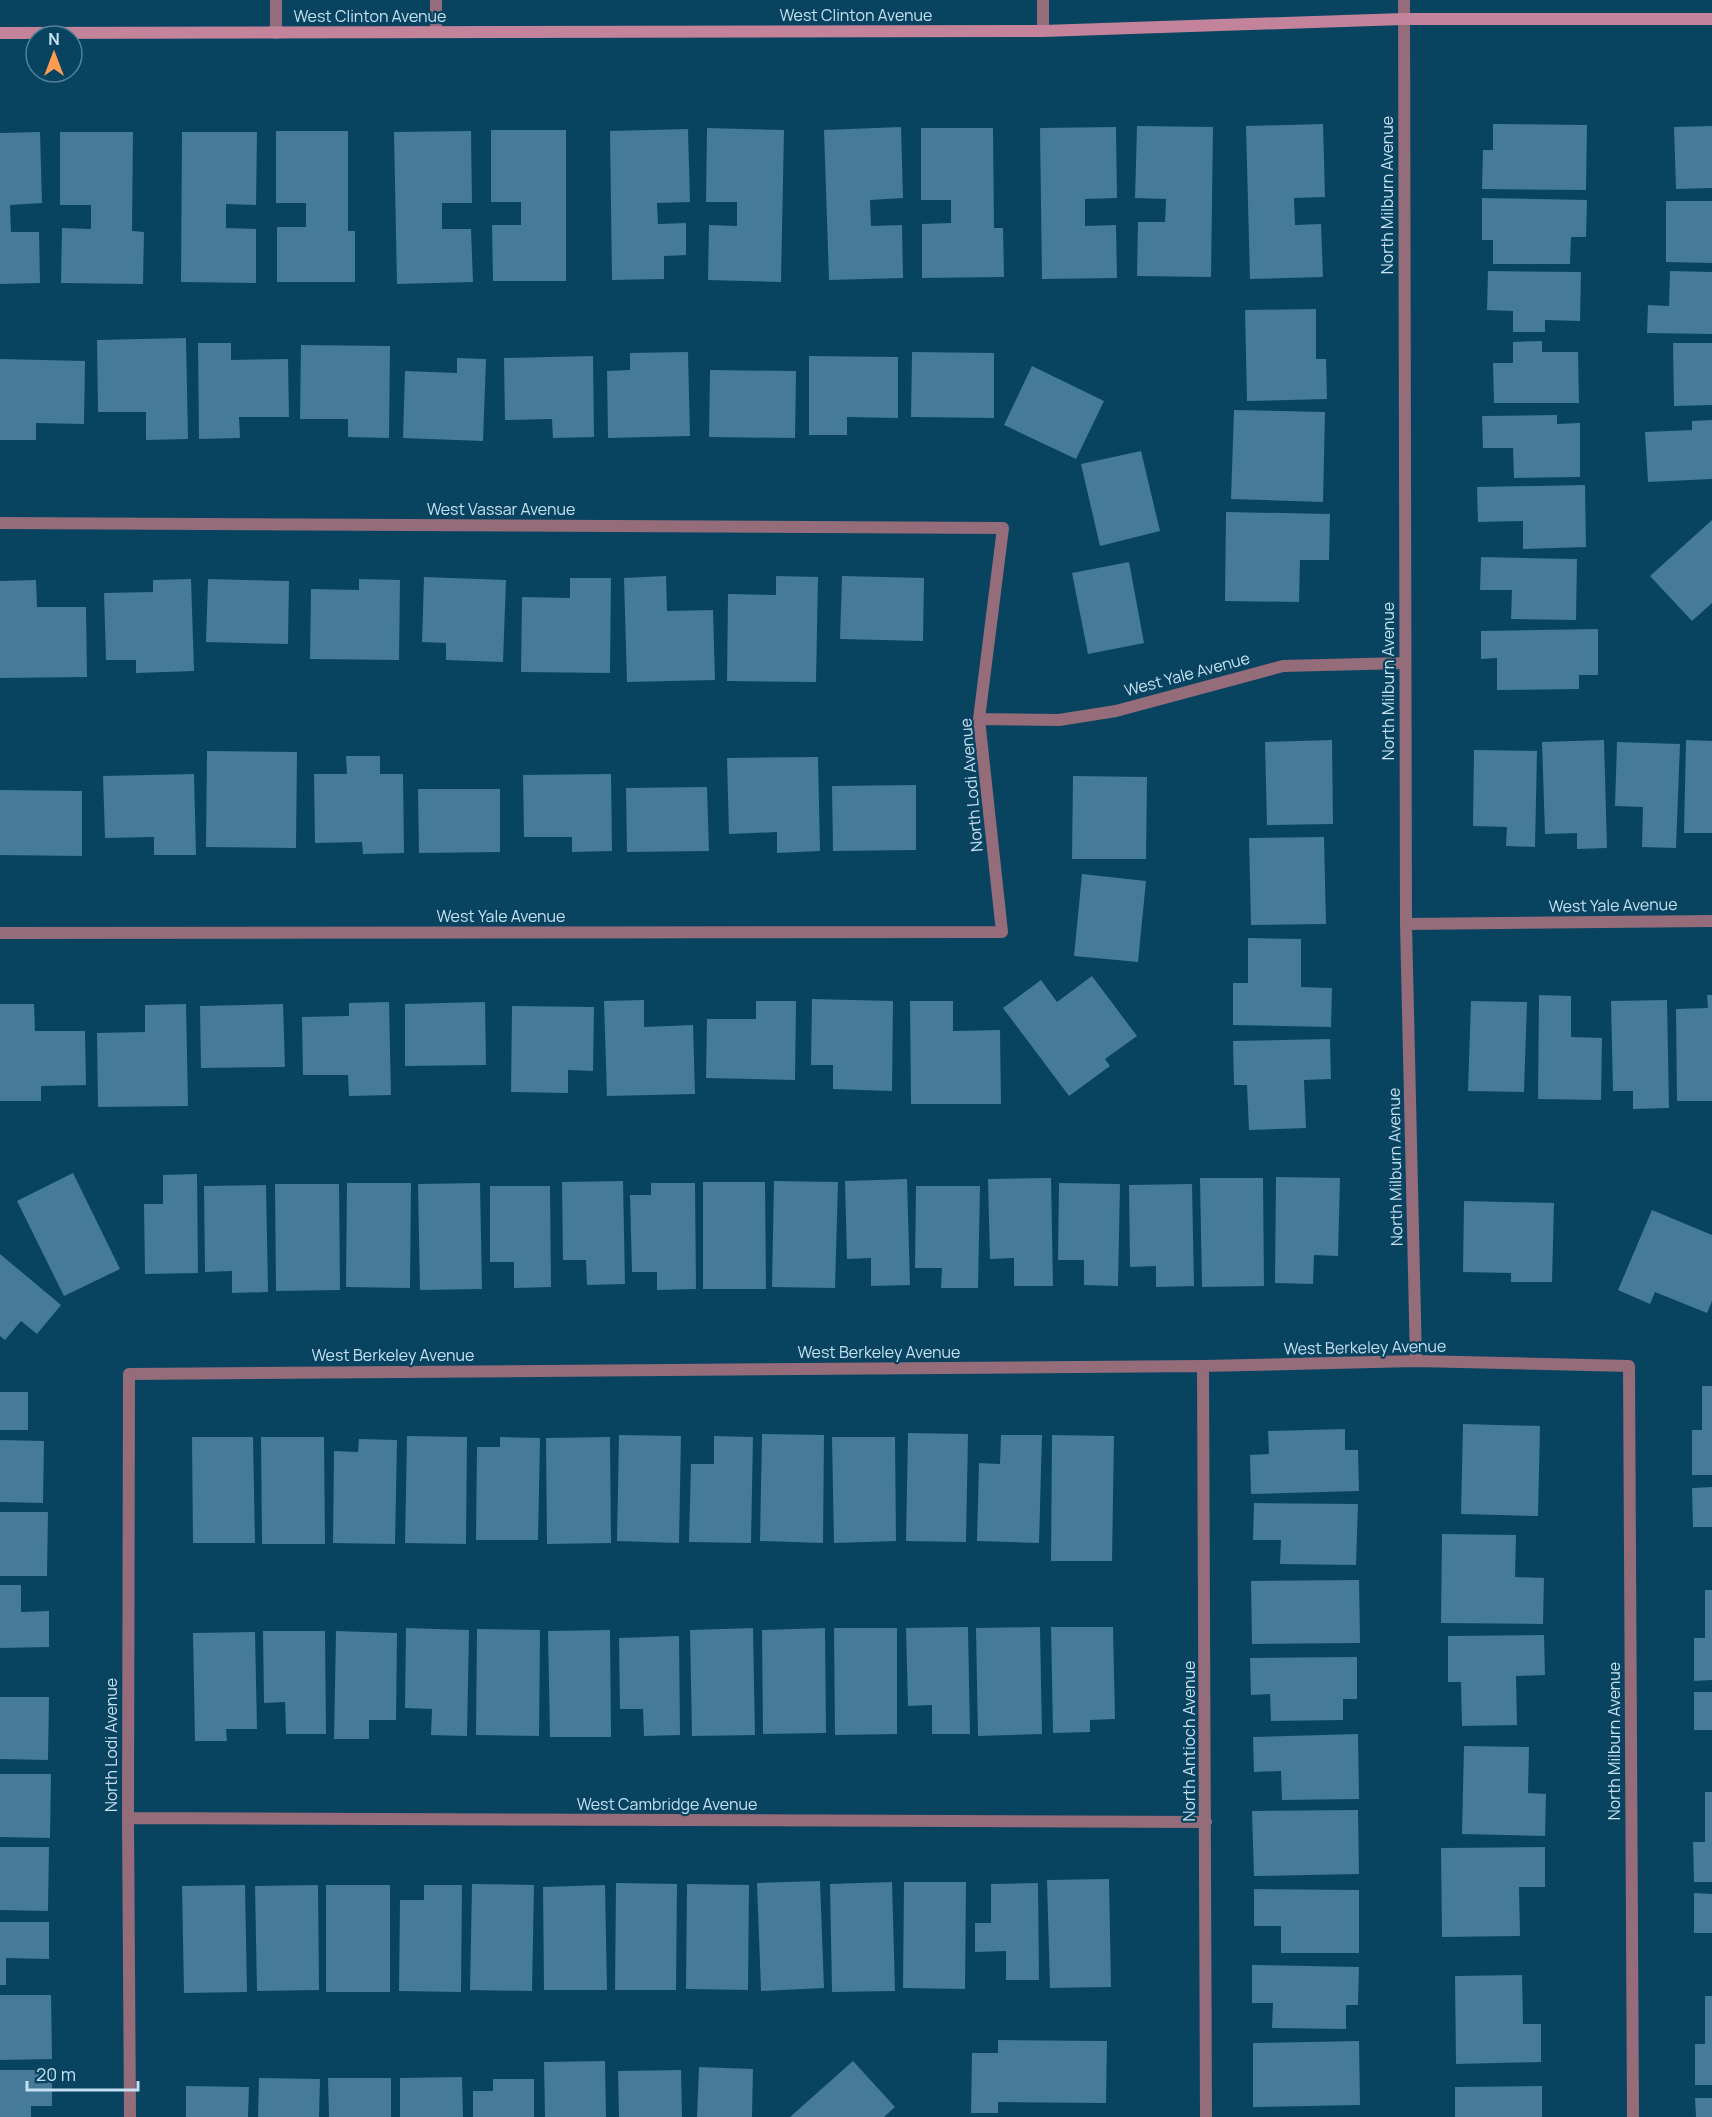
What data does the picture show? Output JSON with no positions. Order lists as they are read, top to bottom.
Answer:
{
  "streets": {
    "main road": ["West Clinton Avenue"],
    "street": [
      "North Milburn Avenue",
      "West Vassar Avenue",
      "West Yale Avenue",
      "North Lodi Avenue",
      "West Berkeley Avenue",
      "North Antioch Avenue",
      "West Cambridge Avenue"
    ]
  },
  "crossings": [
    ["West Clinton Avenue", "North Milburn Avenue"],
    ["North Milburn Avenue", "West Yale Avenue"],
    ["North Milburn Avenue", "West Berkeley Avenue"],
    ["West Vassar Avenue", "North Lodi Avenue"],
    ["West Yale Avenue", "North Lodi Avenue"],
    ["North Lodi Avenue", "West Berkeley Avenue"],
    ["North Lodi Avenue", "West Cambridge Avenue"],
    ["West Berkeley Avenue", "North Antioch Avenue"],
    ["North Antioch Avenue", "West Cambridge Avenue"]
  ],
  "scale_bar": "20 m",
  "north": "top"
}
